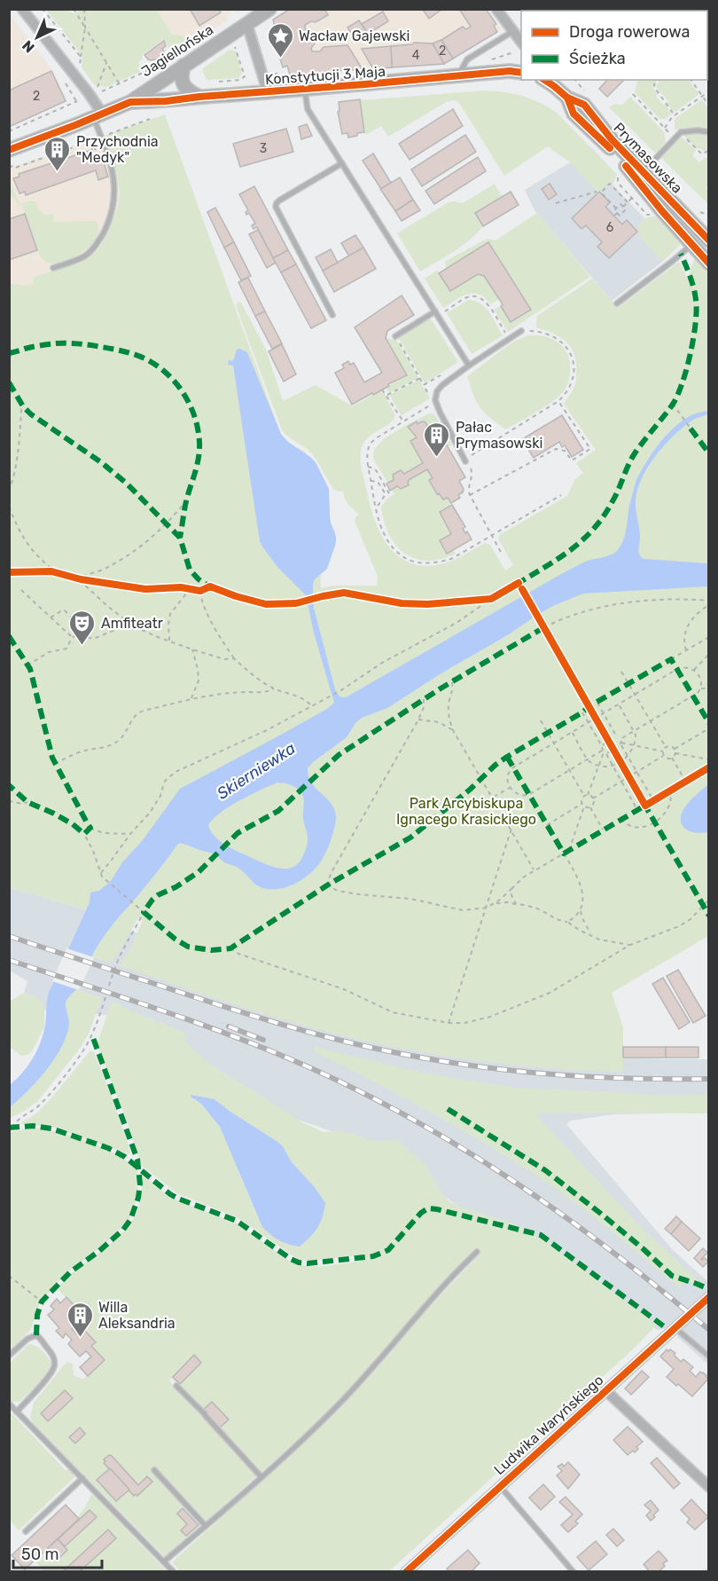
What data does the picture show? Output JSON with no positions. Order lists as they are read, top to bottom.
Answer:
{
  "streets": {
    "street": [
      "Jagiellońska",
      "Konstytucji 3 Maja",
      "Prymasowska",
      "Ludwika Waryńskiego"
    ]
  },
  "crossings": [
    ["Jagiellońska", "Konstytucji 3 Maja"]
  ],
  "water": ["Skierniewka"],
  "parks": ["Park Arcybiskupa Ignacego Krasickiego"],
  "places": {
    "place": ["Wacław Gajewski"],
    "building": ["Przychodnia \"Medyk\"", "Pałac Prymasowski", "Willa Aleksandria"],
    "theatre": ["Amfiteatr"]
  },
  "house_numbers": [
    "2",
    "4",
    "2",
    "3",
    "6"
  ],
  "legend": ["Droga rowerowa", "Ścieżka"],
  "scale_bar": "50 m",
  "north": "bottom left"
}
